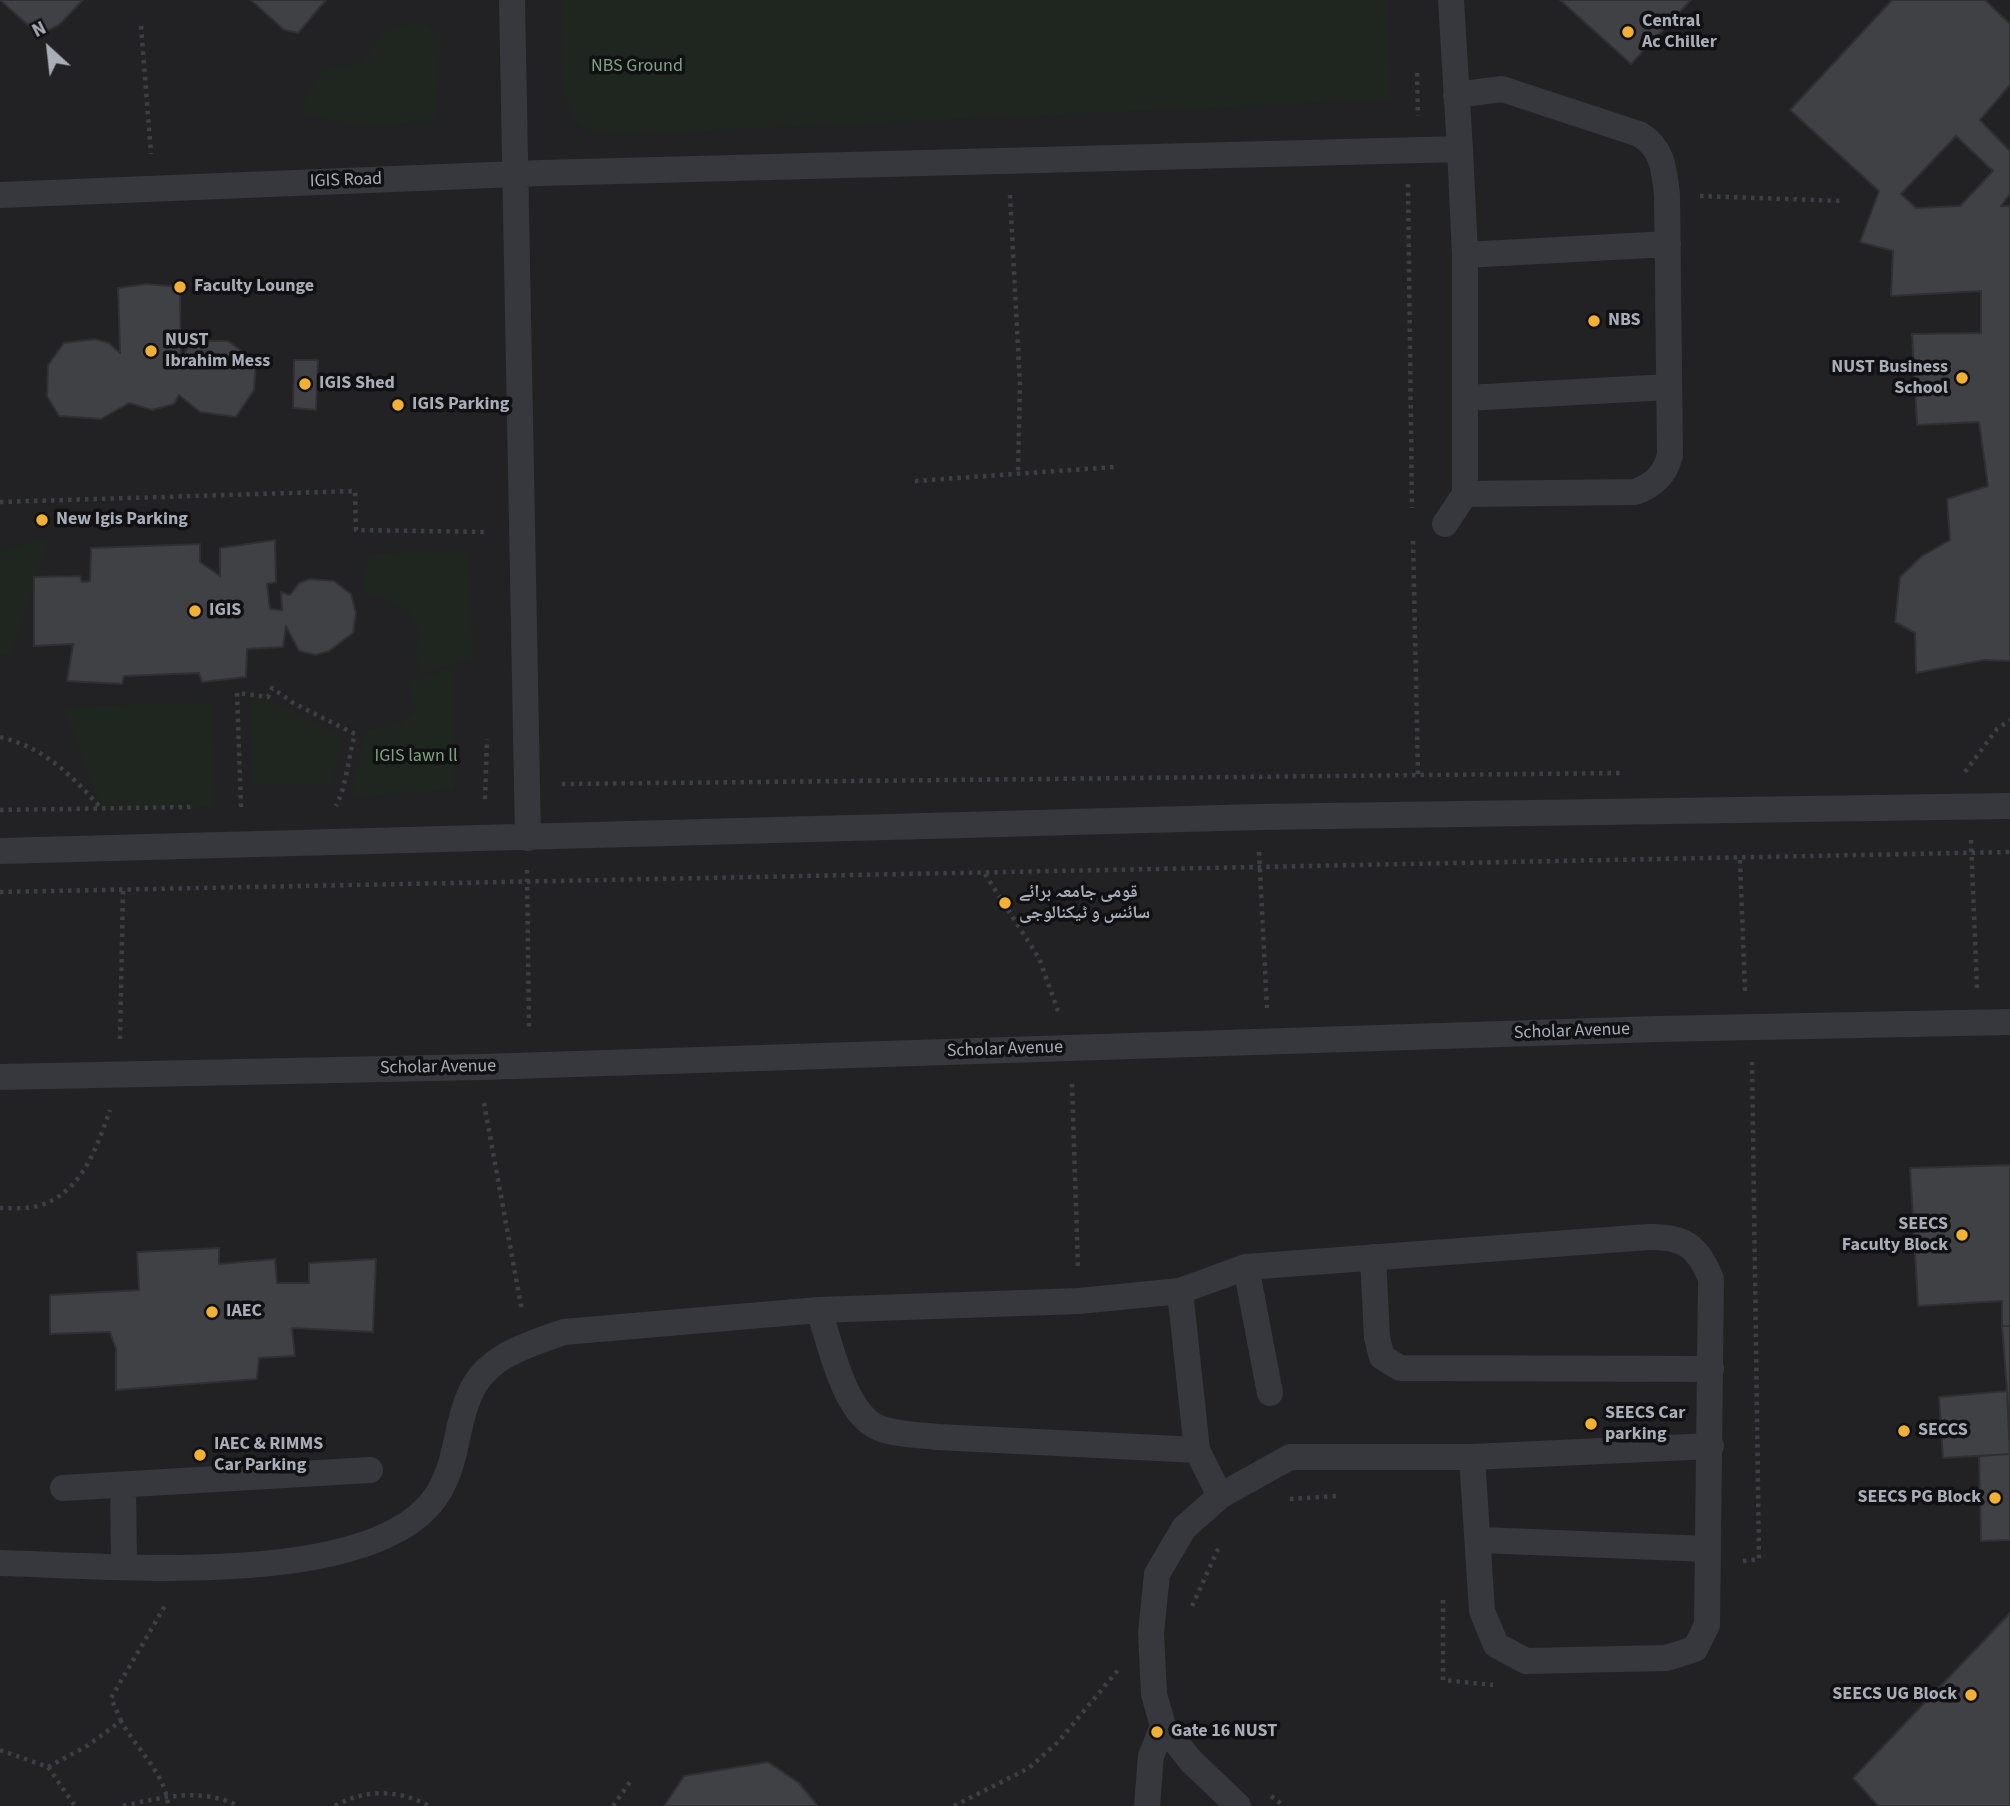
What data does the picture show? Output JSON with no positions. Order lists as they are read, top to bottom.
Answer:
{
  "streets": {
    "lane": ["IGIS Road", "Scholar Avenue"]
  },
  "parks": ["NBS Ground", "IGIS lawn ll"],
  "places": [
    "Central Ac Chiller",
    "Faculty Lounge",
    "NBS",
    "NUST Ibrahim Mess",
    "NUST Business School",
    "IGIS Shed",
    "IGIS Parking",
    "New Igis Parking",
    "IGIS",
    "قومی جامعہ برائے سائنس و ٹیکنالوجی",
    "SEECS Faculty Block",
    "IAEC",
    "SEECS Car parking",
    "SECCS",
    "IAEC & RIMMS Car Parking",
    "SEECS PG Block",
    "SEECS UG Block",
    "Gate 16 NUST"
  ],
  "north": "top left"
}
